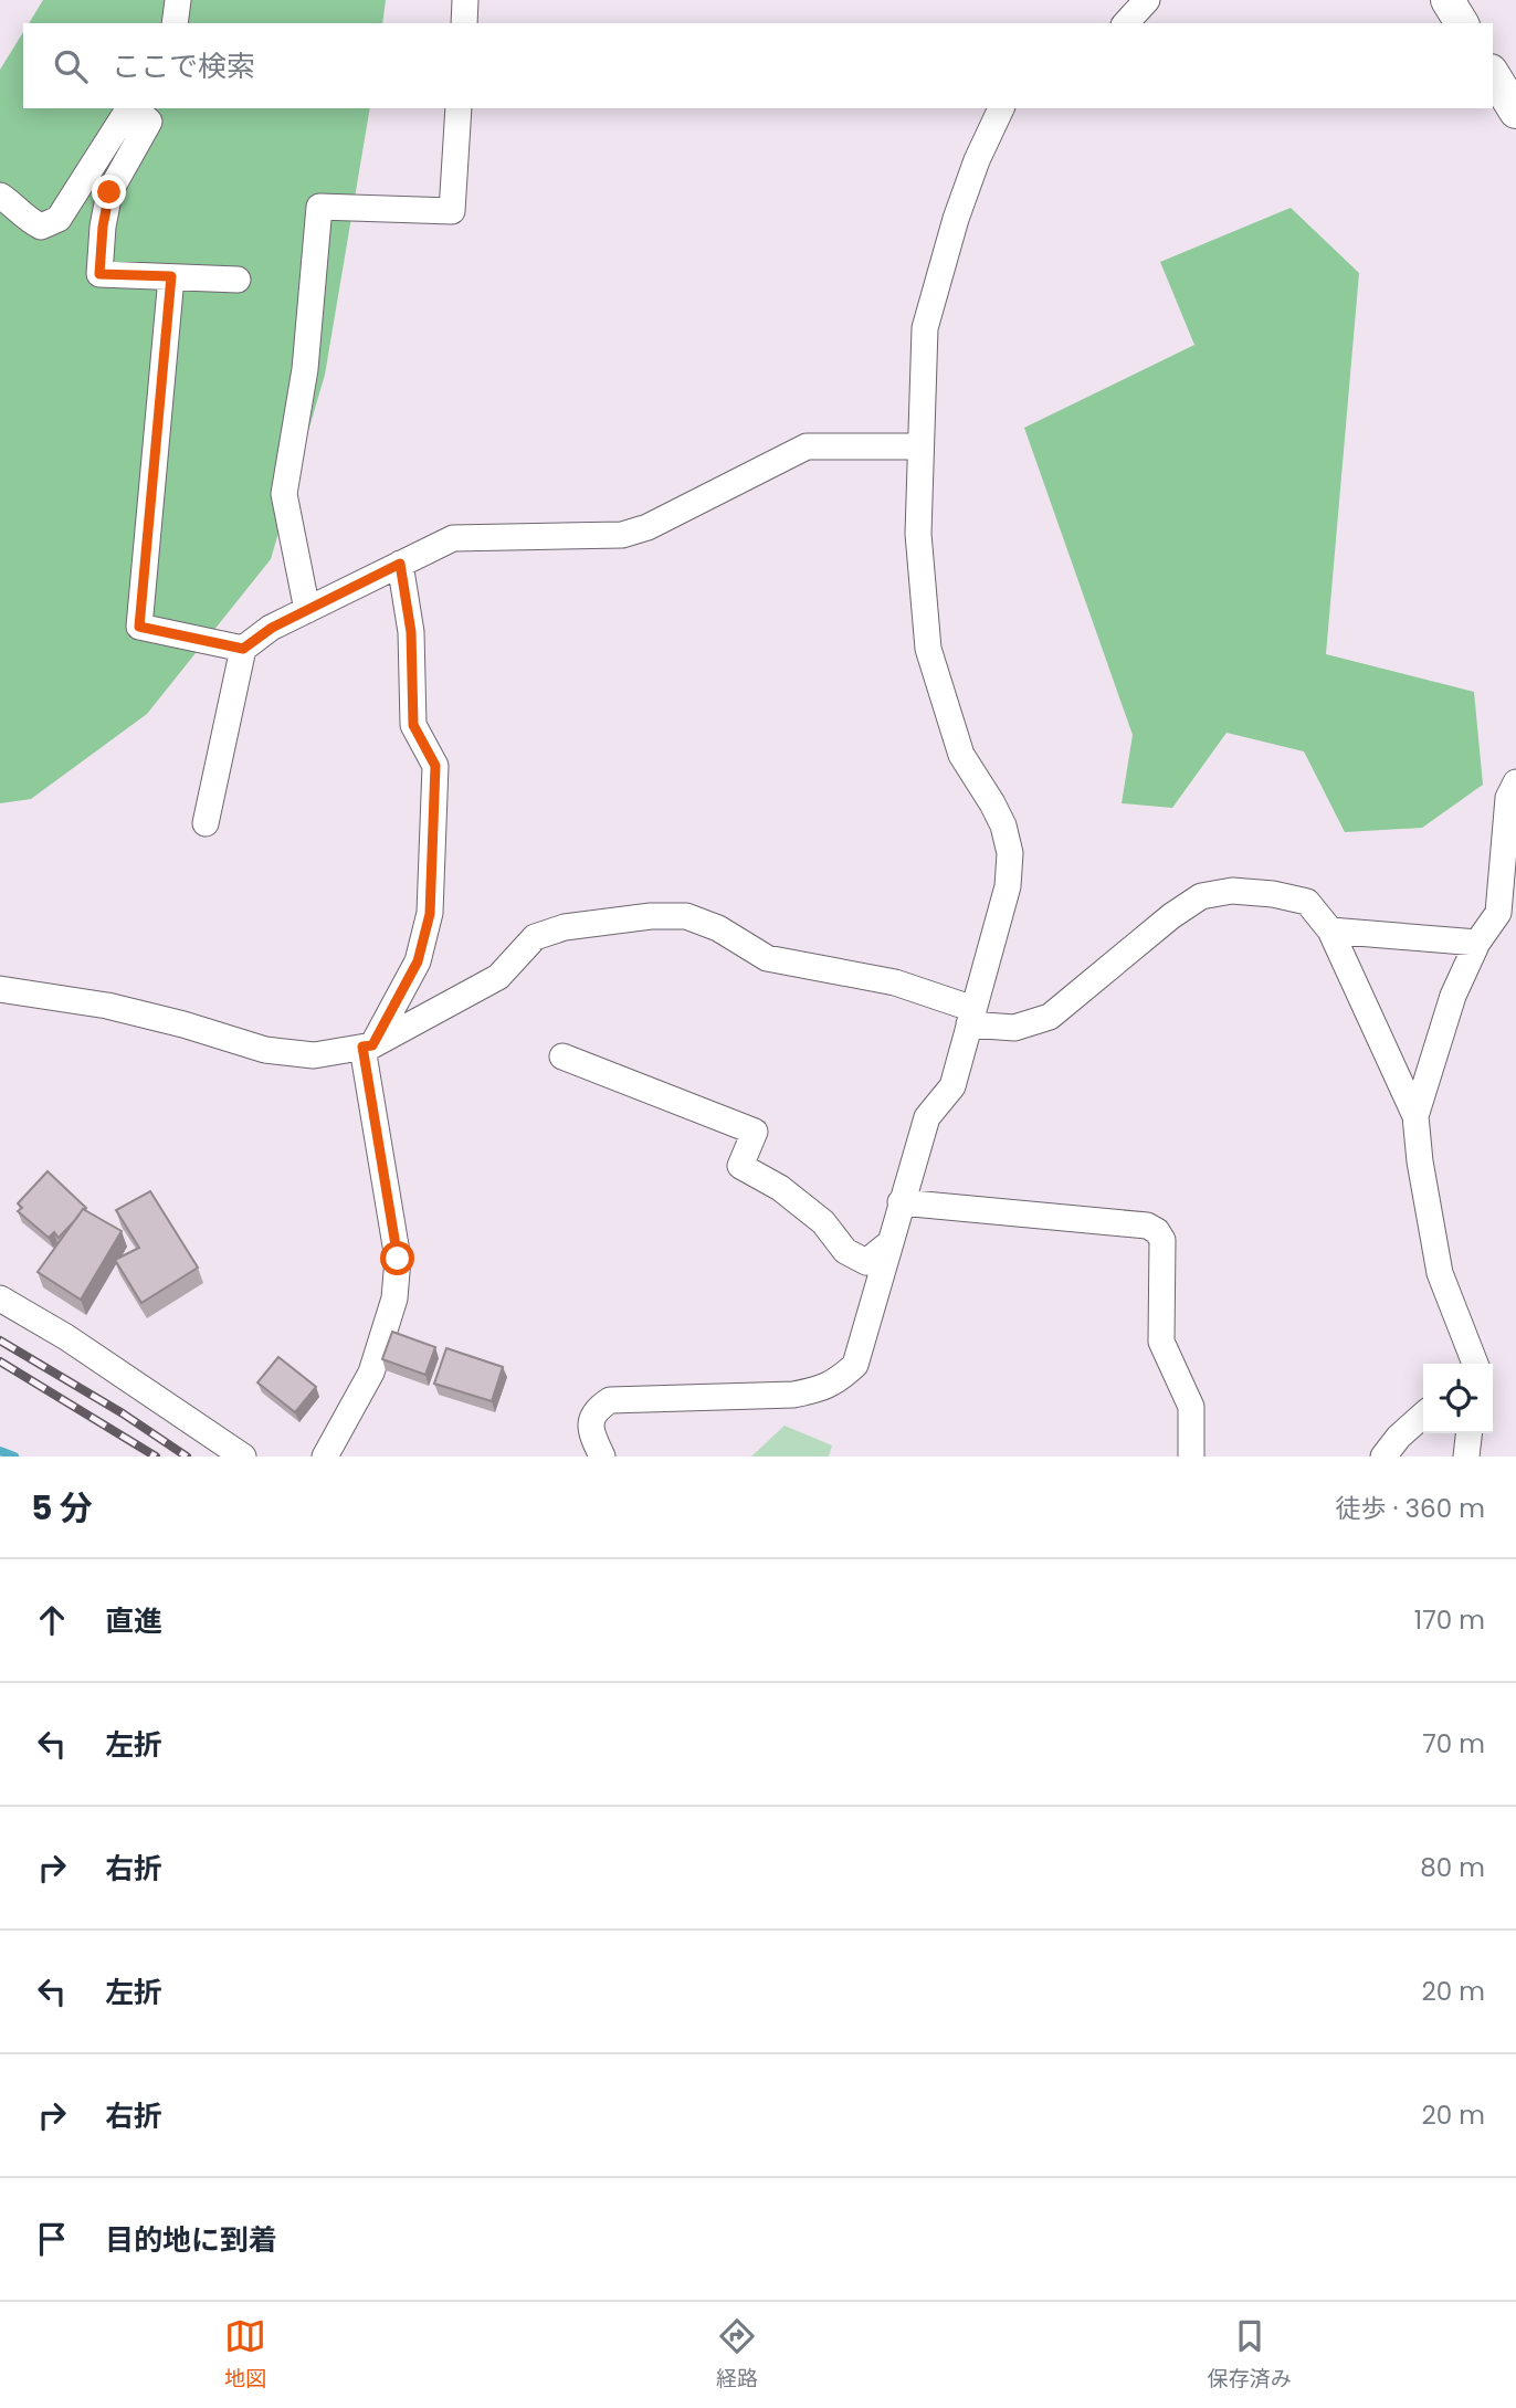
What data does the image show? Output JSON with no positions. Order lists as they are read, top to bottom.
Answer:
{
  "page": {
    "search": "ここで検索",
    "heading": ["5 分", "徒歩 · 360 m"],
    "list": [
      ["直進", "170 m"],
      ["左折", "70 m"],
      ["右折", "80 m"],
      ["左折", "20 m"],
      ["右折", "20 m"],
      "目的地に到着"
    ],
    "nav": ["地図", "経路", "保存済み"]
  }
}
